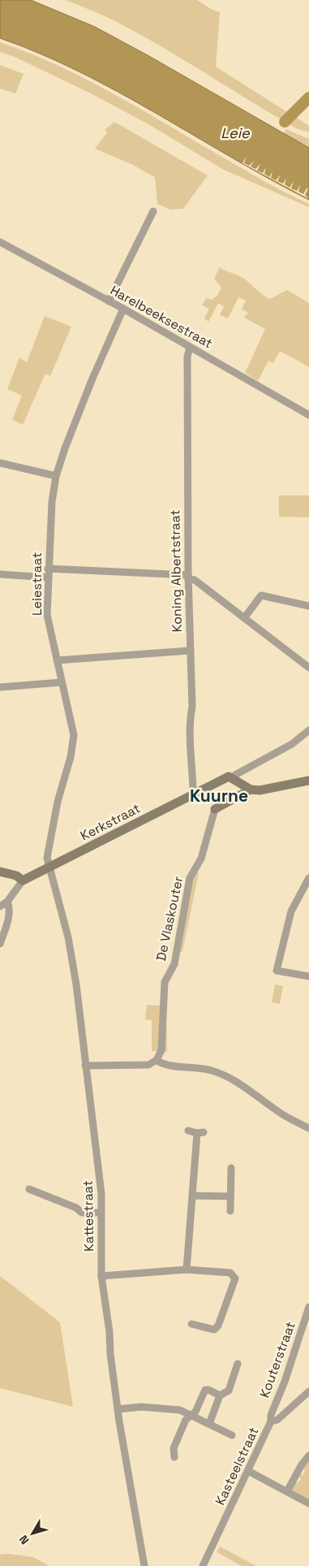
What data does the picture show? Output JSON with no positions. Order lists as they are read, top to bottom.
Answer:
{
  "streets": {
    "street": [
      "Harelbeeksestraat",
      "Koning Albertstraat",
      "Leiestraat",
      "Kerkstraat",
      "De Vlaskouter",
      "Kattestraat",
      "Kouterstraat",
      "Kasteelstraat"
    ]
  },
  "crossings": [
    ["Harelbeeksestraat", "Koning Albertstraat"],
    ["Harelbeeksestraat", "Leiestraat"],
    ["Koning Albertstraat", "Kerkstraat"],
    ["Leiestraat", "Kerkstraat"],
    ["Leiestraat", "Kattestraat"],
    ["Kerkstraat", "Kattestraat"],
    ["Kouterstraat", "Kasteelstraat"]
  ],
  "districts": ["Kuurne"],
  "water": ["Leie"],
  "north": "bottom left"
}
